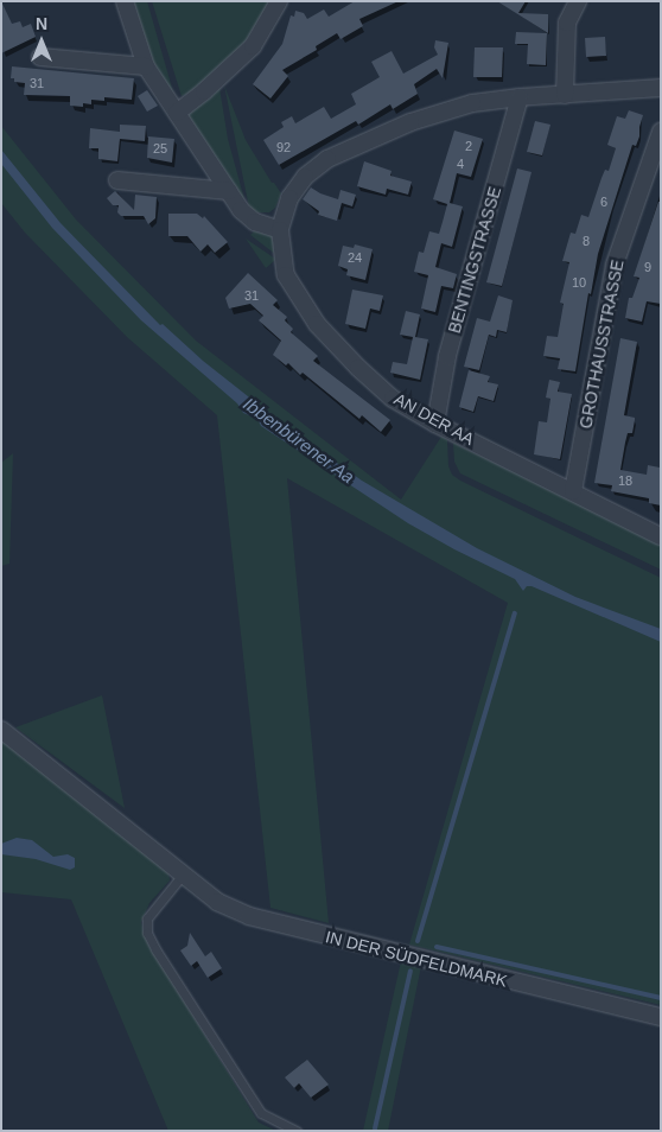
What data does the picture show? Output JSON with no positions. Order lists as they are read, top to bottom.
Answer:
{
  "streets": {
    "street": [
      "BENTINGSTRASSE",
      "GROTHAUSSTRASSE",
      "AN DER AA",
      "IN DER SÜDFELDMARK"
    ]
  },
  "crossings": [
    ["BENTINGSTRASSE", "AN DER AA"],
    ["GROTHAUSSTRASSE", "AN DER AA"]
  ],
  "water": ["Ibbenbürener Aa"],
  "house_numbers": [
    "31",
    "2",
    "92",
    "25",
    "4",
    "6",
    "8",
    "24",
    "9",
    "10",
    "31",
    "18"
  ],
  "north": "top"
}
